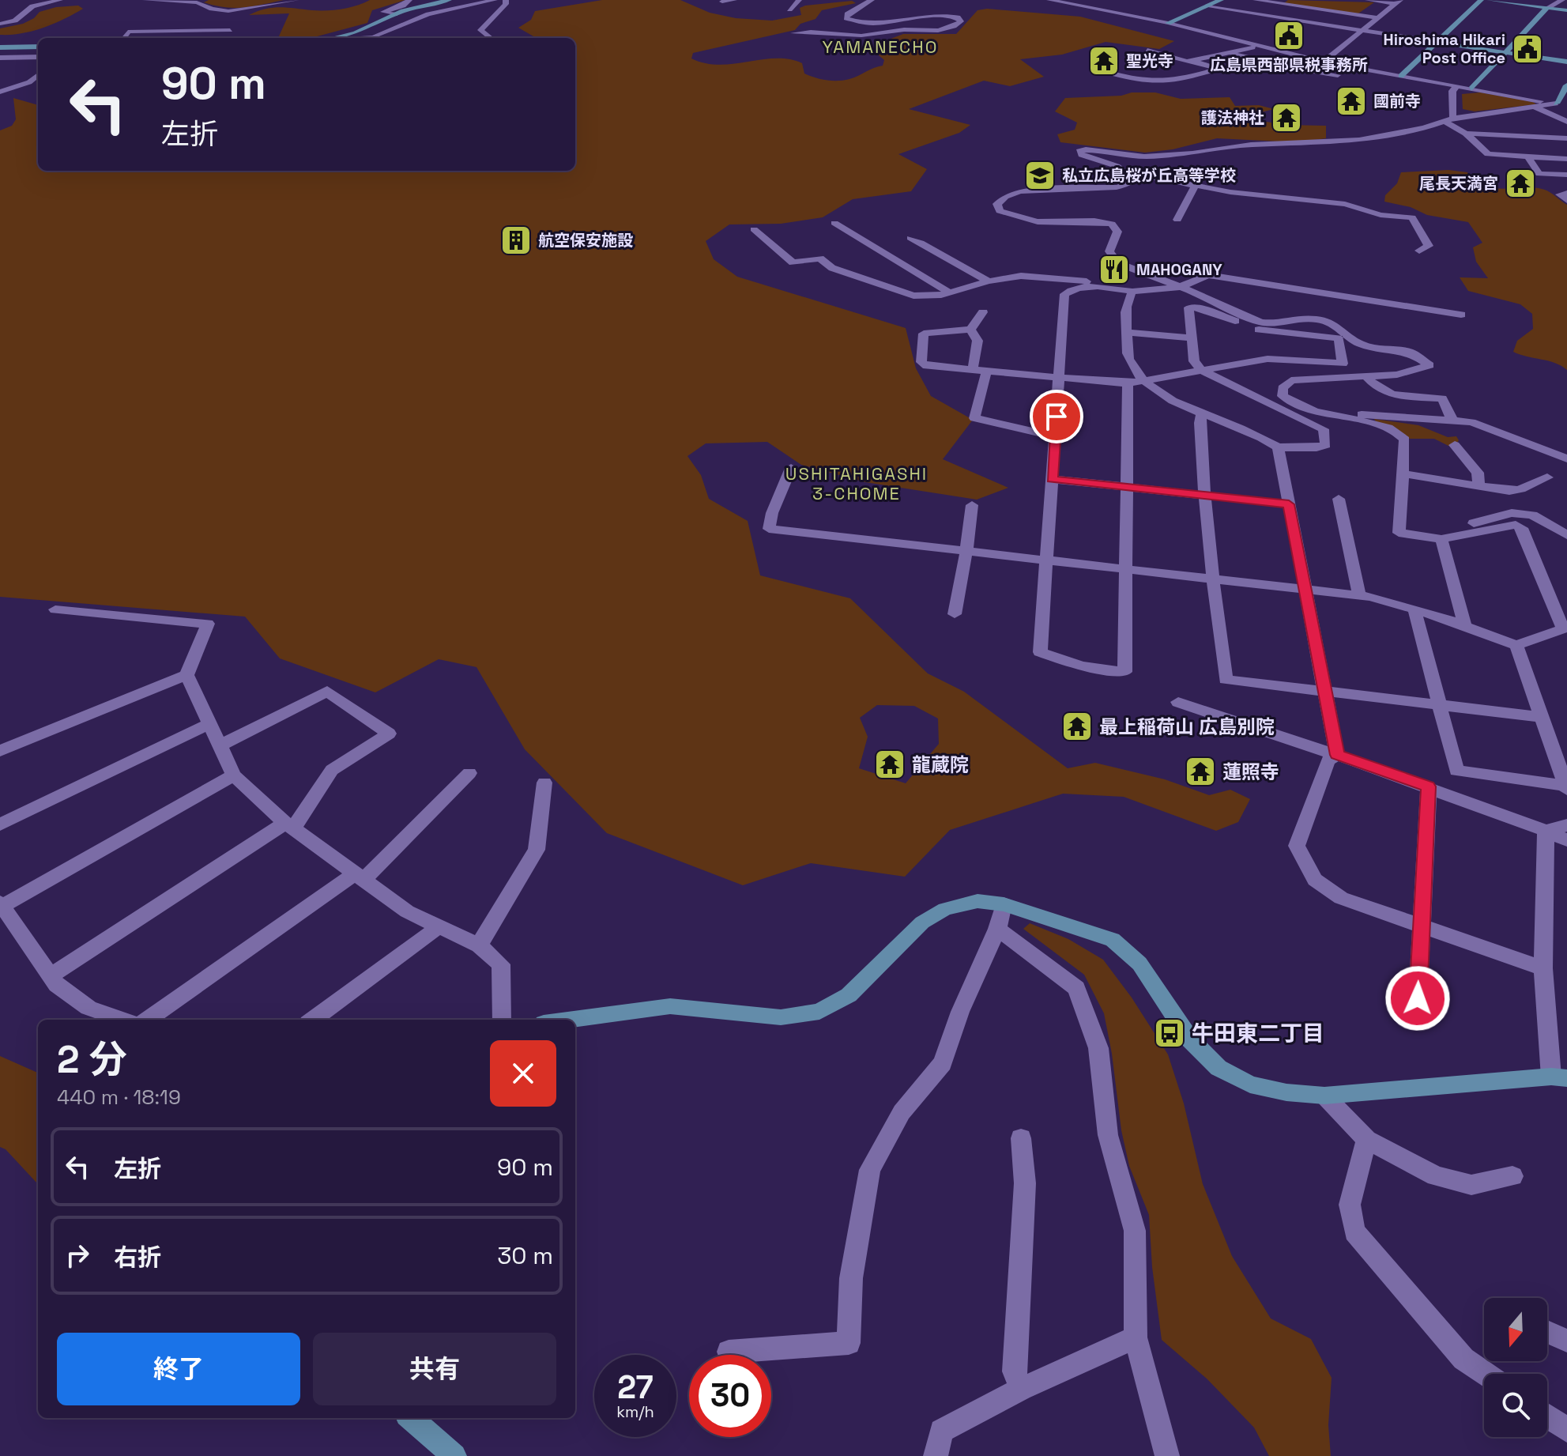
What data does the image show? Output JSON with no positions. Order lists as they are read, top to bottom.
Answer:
{
  "districts": ["YAMANECHO", "USHITAHIGASHI 3-CHOME"],
  "places": {
    "public building": ["広島県西部県税事務所", "Hiroshima Hikari Post Office"],
    "temple": [
      "聖光寺",
      "國前寺",
      "護法神社",
      "尾長天満宮",
      "最上稲荷山 広島別院",
      "龍蔵院",
      "蓮照寺"
    ],
    "school or university": ["私立広島桜が丘高等学校"],
    "building": ["航空保安施設"],
    "restaurant": ["MAHOGANY"],
    "bus stop": ["牛田東二丁目"]
  },
  "north": "bottom",
  "page": {
    "turn": ["90 m", "左折"],
    "heading": ["2 分", "440 m · 18:19"],
    "list": [
      {
        "name": "左折",
        "value": "90 m"
      },
      {
        "name": "右折",
        "value": "30 m"
      }
    ],
    "buttons": ["終了", "共有"],
    "speed": "27 km/h",
    "limit": "30"
  }
}
